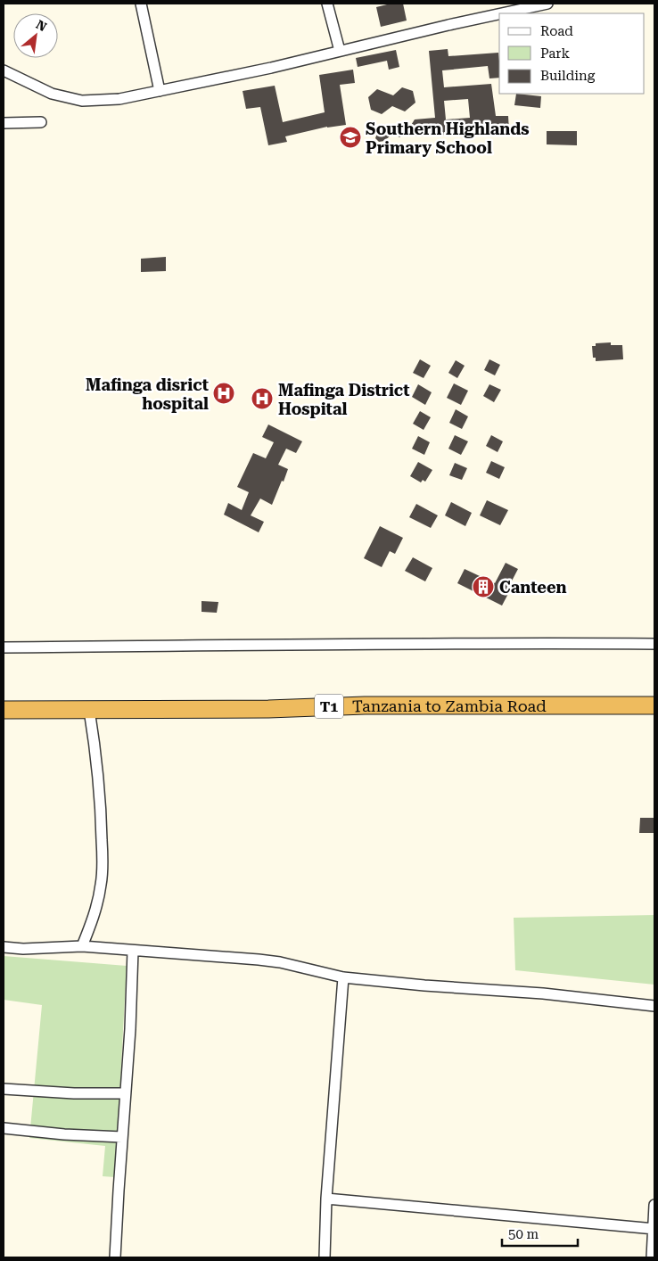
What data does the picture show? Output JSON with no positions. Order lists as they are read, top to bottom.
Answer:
{
  "streets": {
    "highway": ["T1", "Tanzania to Zambia Road"]
  },
  "places": {
    "school or university": ["Southern Highlands Primary School"],
    "hospital": ["Mafinga disrict hospital", "Mafinga District Hospital"],
    "building": ["Canteen"]
  },
  "legend": ["Road", "Park", "Building"],
  "scale_bar": "50 m",
  "north": "top right"
}
